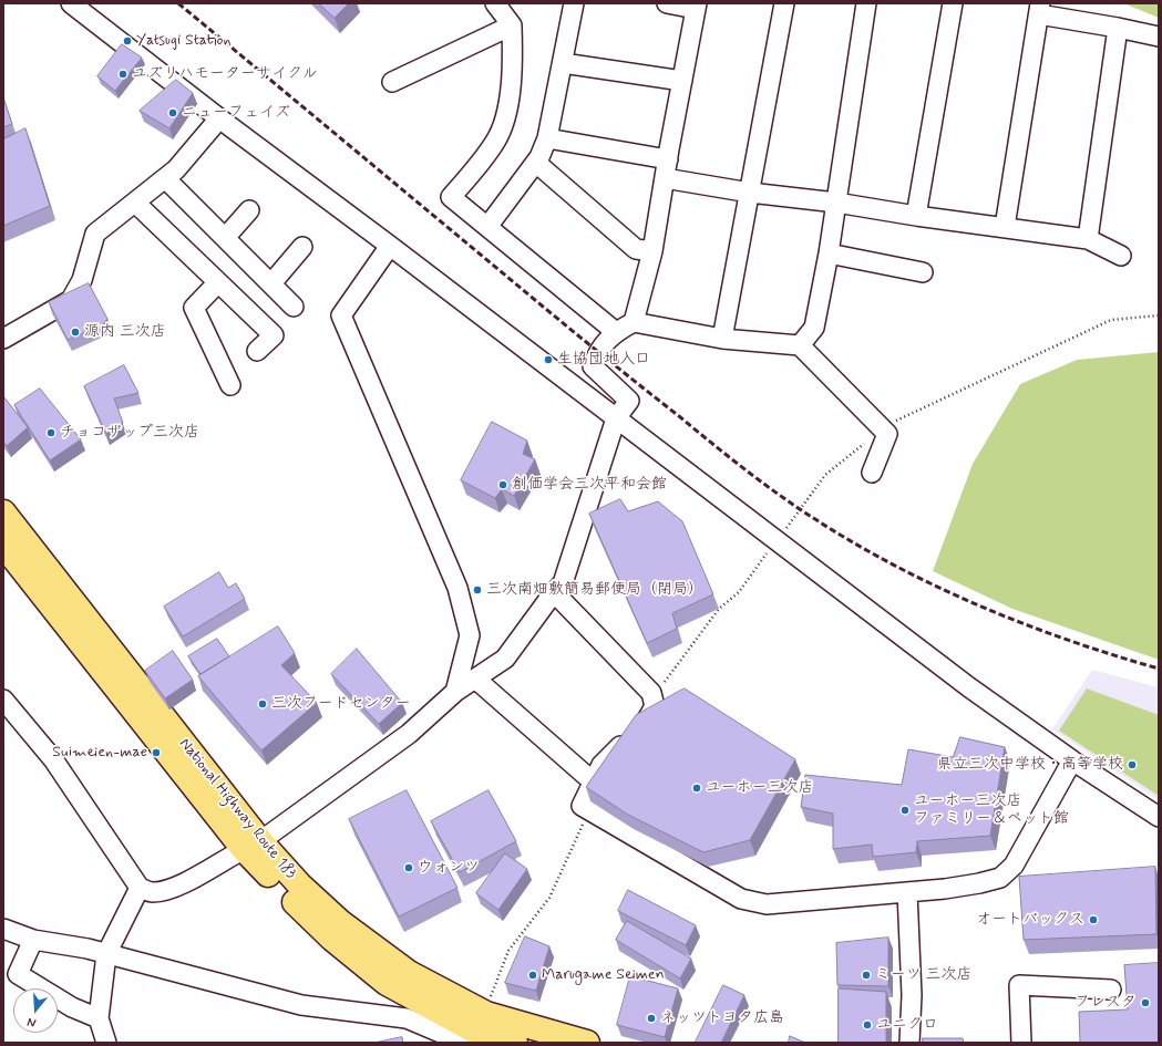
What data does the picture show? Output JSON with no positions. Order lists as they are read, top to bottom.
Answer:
{
  "streets": {
    "highway": ["National Highway Route 183"]
  },
  "places": [
    "Yatsugi Station",
    "ユズリハモーターサイクル",
    "ニューフェイズ",
    "源内 三次店",
    "生協団地入口",
    "チョコザップ三次店",
    "創価学会三次平和会館",
    "三次南畑敷簡易郵便局（閉局）",
    "三次フードセンター",
    "Suimeien-mae",
    "県立三次中学校・高等学校",
    "ユーホー三次店",
    "ユーホー三次店 ファミリー＆ペット館",
    "ウォンツ",
    "オートバックス",
    "Marugame Seimen",
    "ミーツ 三次店",
    "フレスタ",
    "ネッツトヨタ広島",
    "ユニクロ"
  ],
  "north": "bottom"
}
